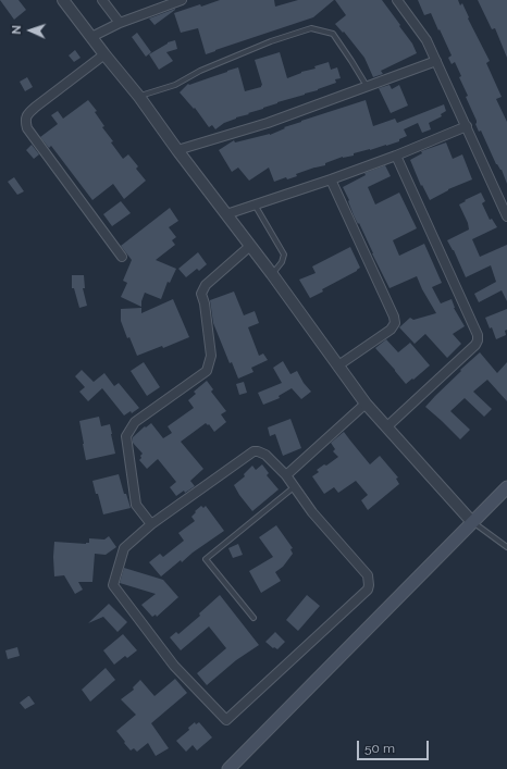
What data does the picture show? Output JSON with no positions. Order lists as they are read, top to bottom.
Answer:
{
  "scale_bar": "50 m",
  "north": "left"
}
